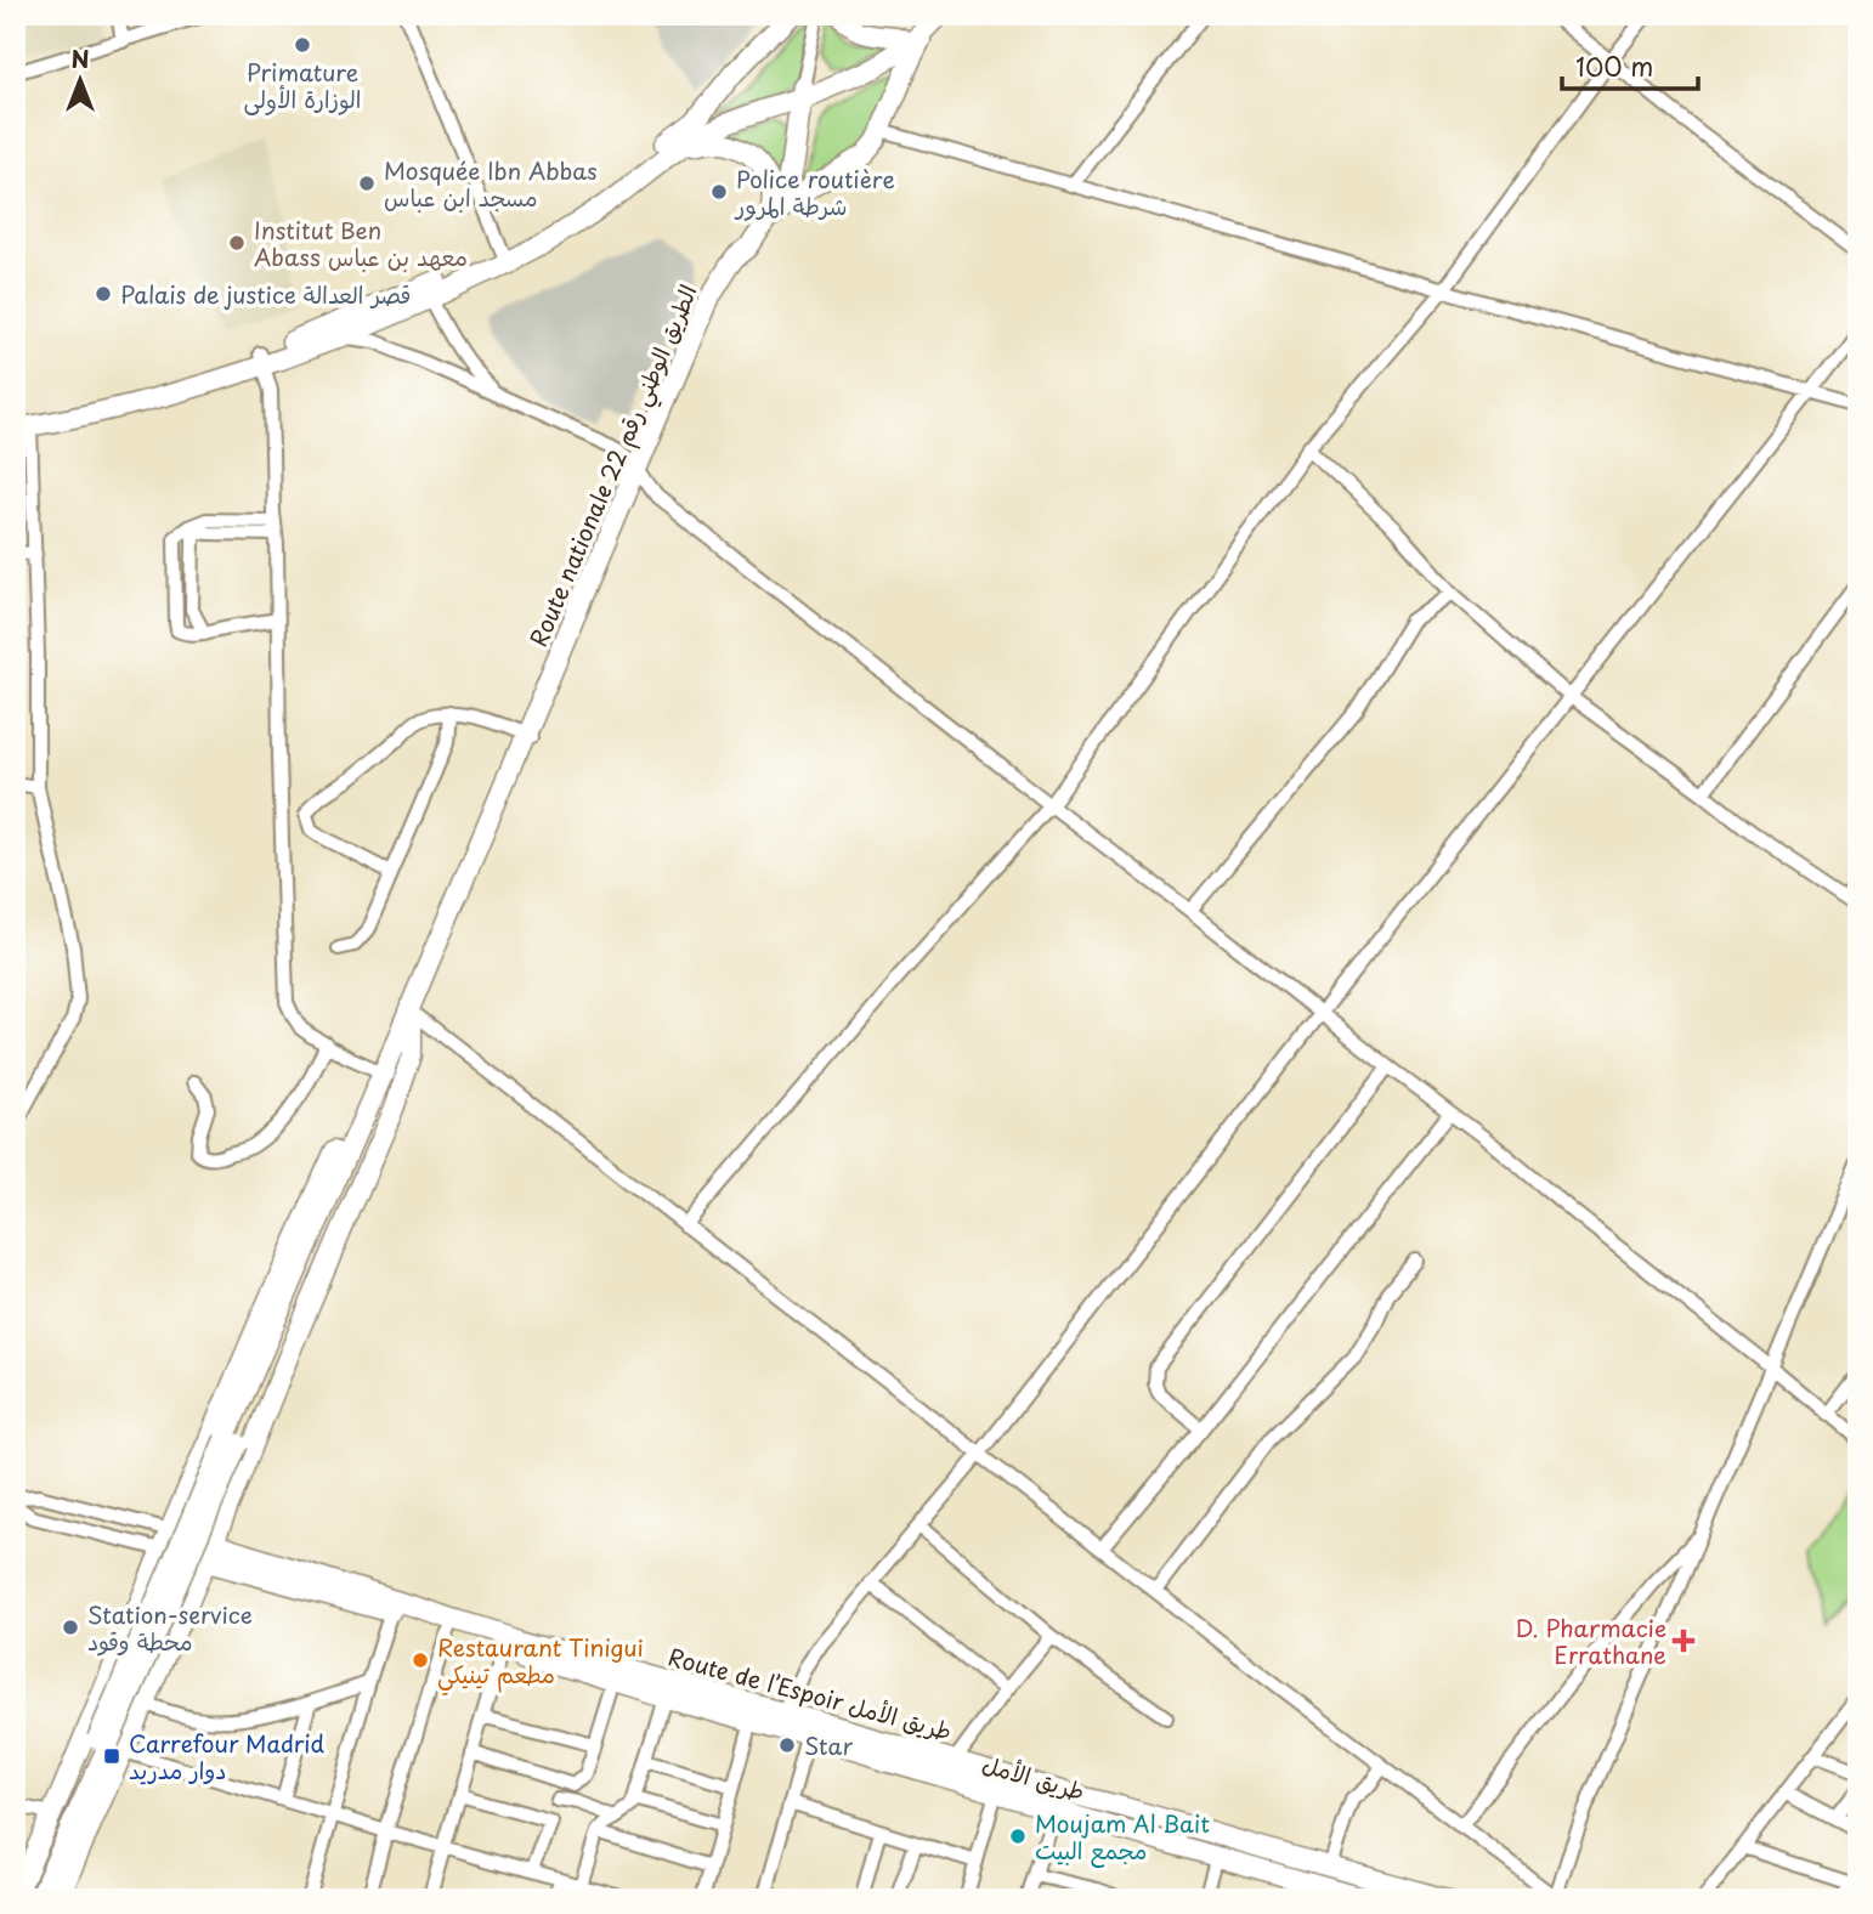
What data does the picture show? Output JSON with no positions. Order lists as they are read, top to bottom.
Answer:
{
  "streets": {
    "highway": ["Route nationale 22 الطريق الوطني رقم", "Route de l’Espoir طريق الأمل", "طريق الأمل"]
  },
  "crossings": [
    ["Route de l’Espoir طريق الأمل", "طريق الأمل"]
  ],
  "places": {
    "other": [
      "Primature الوزارة الأولى",
      "Mosquée Ibn Abbas مسجد ابن عباس",
      "Police routière شرطة المرور",
      "Institut Ben Abass معهد بن عباس",
      "Palais de justice قصر العدالة",
      "Station-service محطة وقود",
      "Restaurant Tinigui مطعم تينيكي",
      "Star",
      "Moujam Al Bait مجمع البيت"
    ],
    "health": ["D. Pharmacie Errathane"],
    "transit": ["Carrefour Madrid دوار مدريد"]
  },
  "scale_bar": "100 m",
  "north": "top"
}
